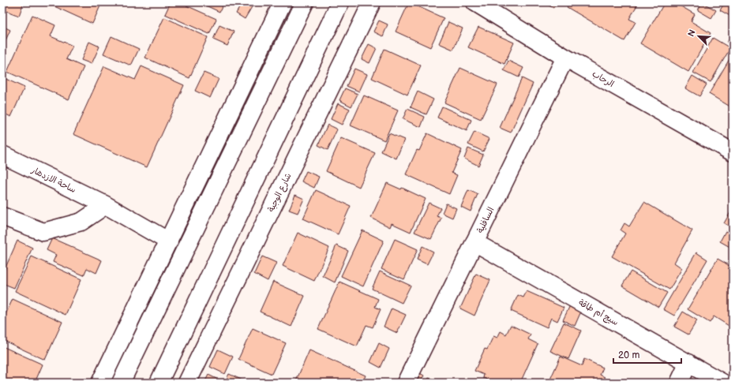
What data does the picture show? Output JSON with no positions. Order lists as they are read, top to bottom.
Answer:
{
  "streets": {
    "street": [
      "الرحاب",
      "ساحة الازدهار",
      "شارع الوجبة",
      "السافلية",
      "سيج أم طاقة"
    ]
  },
  "crossings": [
    ["الرحاب", "السافلية"],
    ["السافلية", "سيج أم طاقة"]
  ],
  "scale_bar": "20 m",
  "north": "top left"
}
